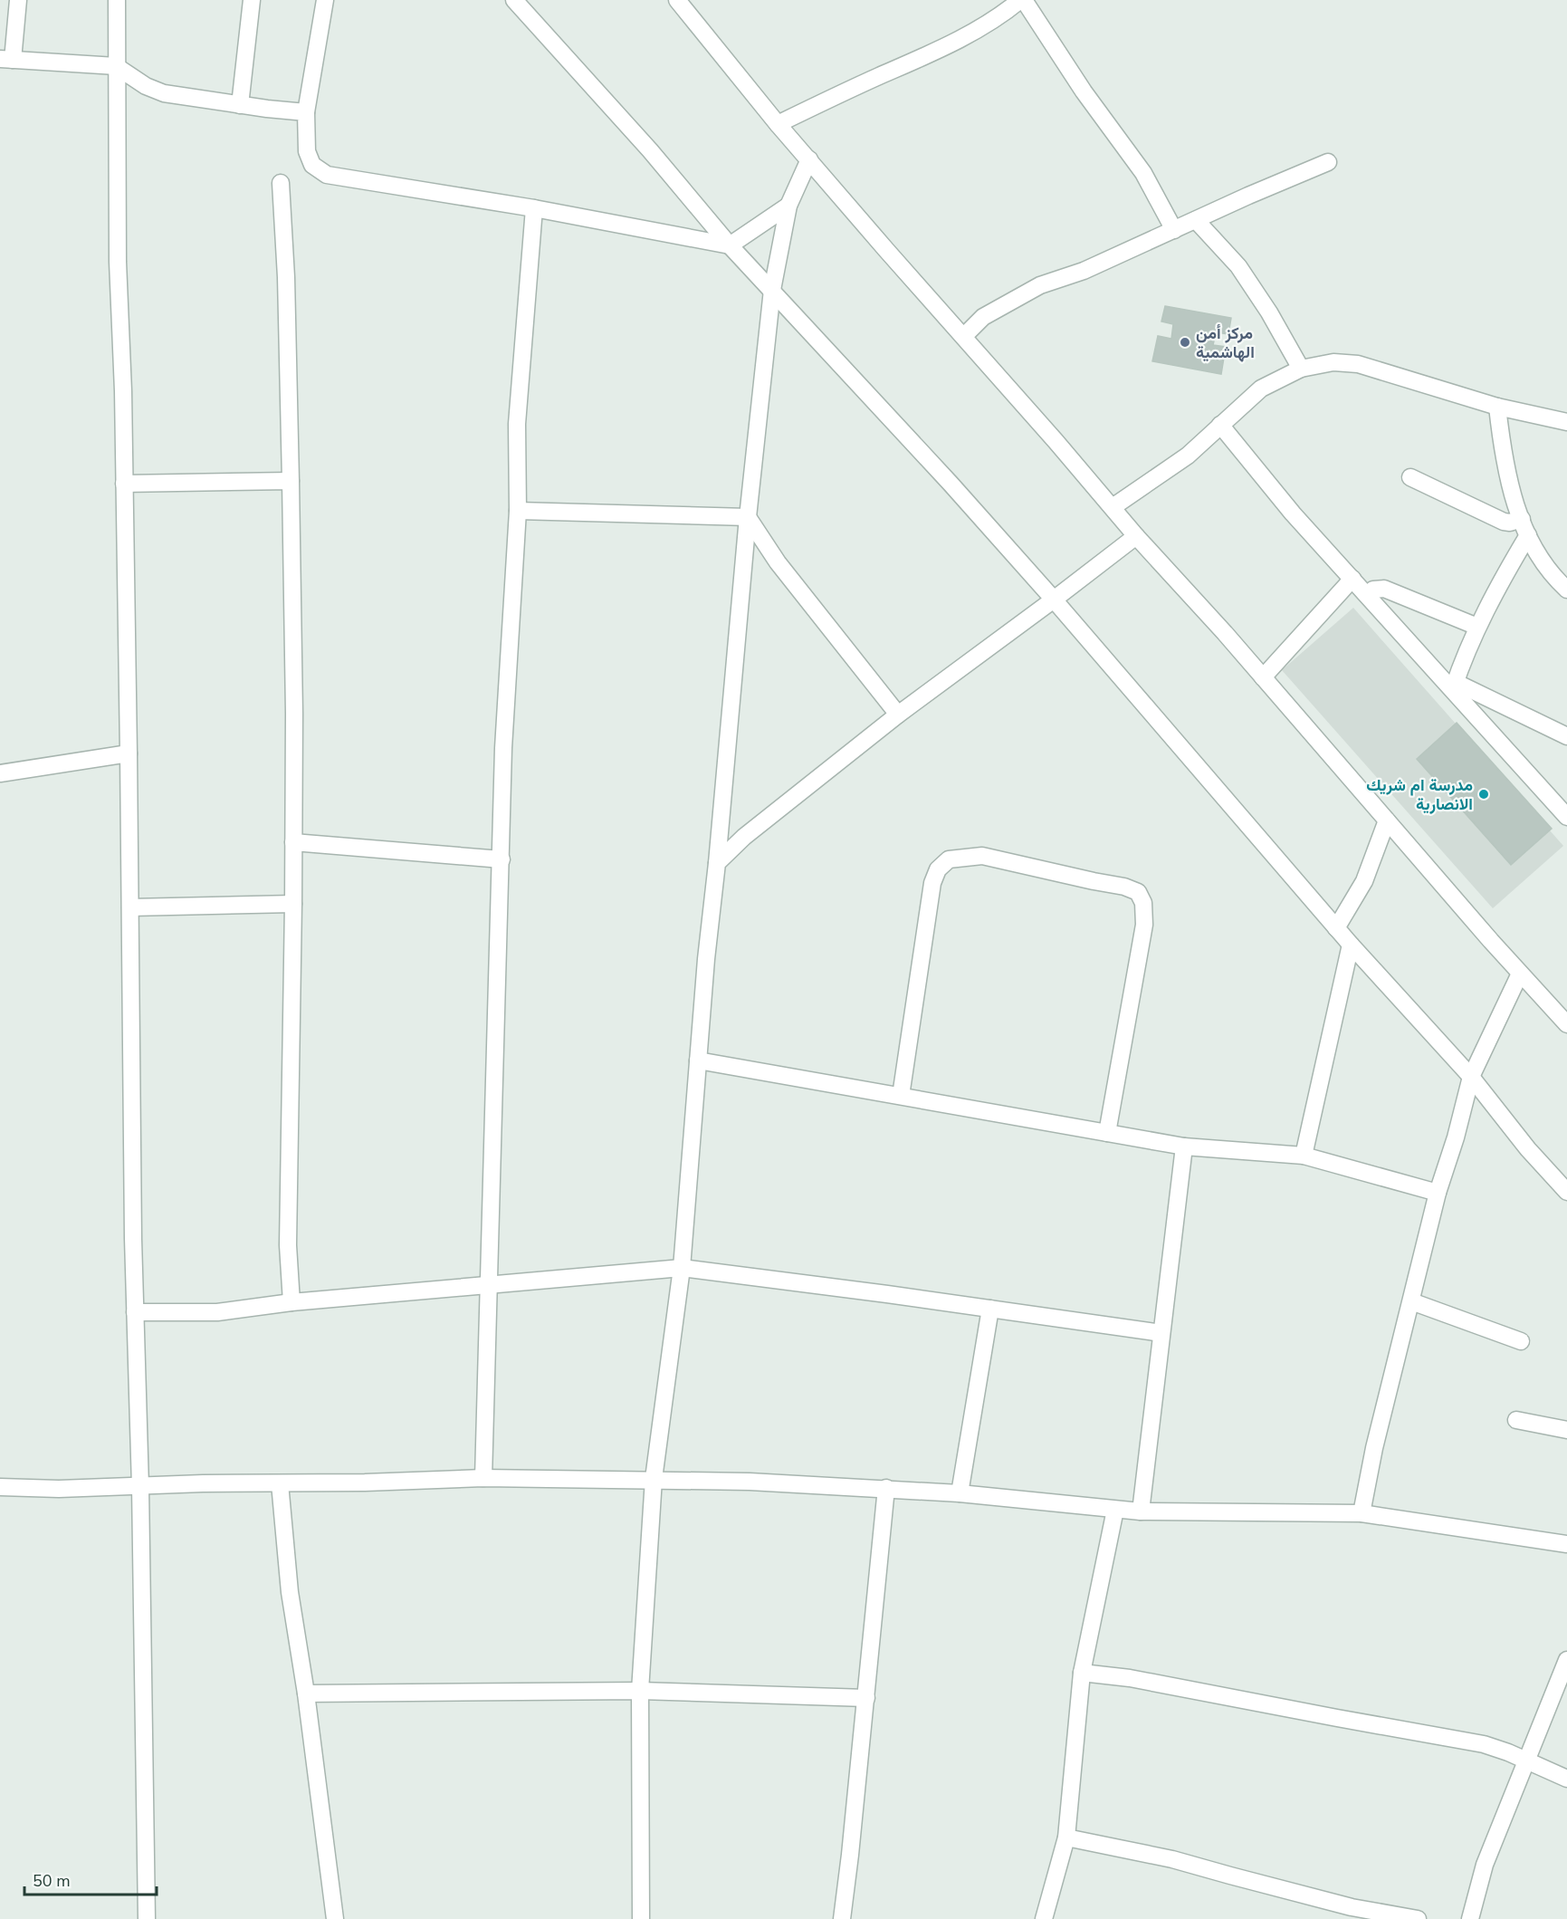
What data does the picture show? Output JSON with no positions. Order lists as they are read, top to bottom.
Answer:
{
  "places": ["مركز أمن الهاشمية", "مدرسة ام شريك الانصارية"],
  "scale_bar": "50 m"
}
